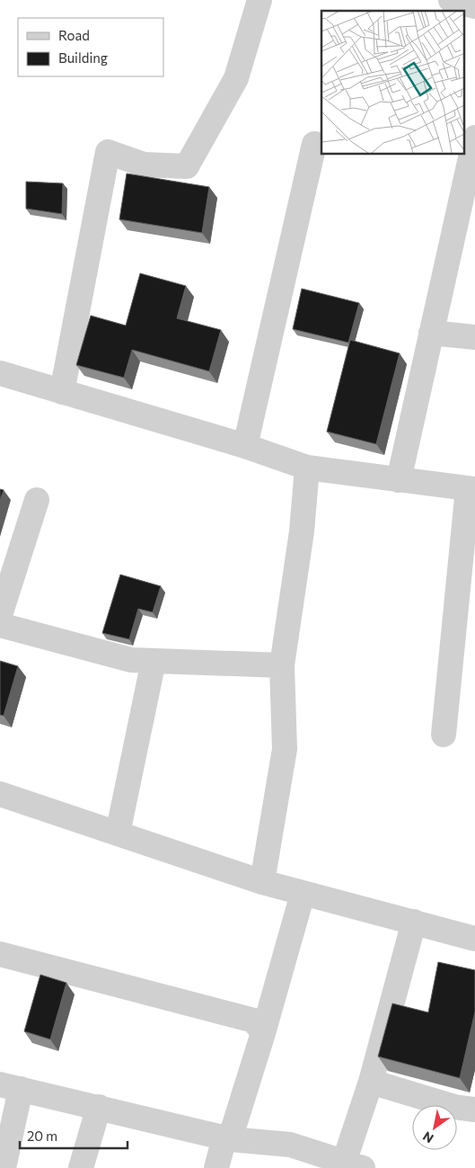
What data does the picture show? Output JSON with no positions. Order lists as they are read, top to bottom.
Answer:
{
  "legend": ["Road", "Building"],
  "scale_bar": "20 m",
  "north": "bottom left"
}
